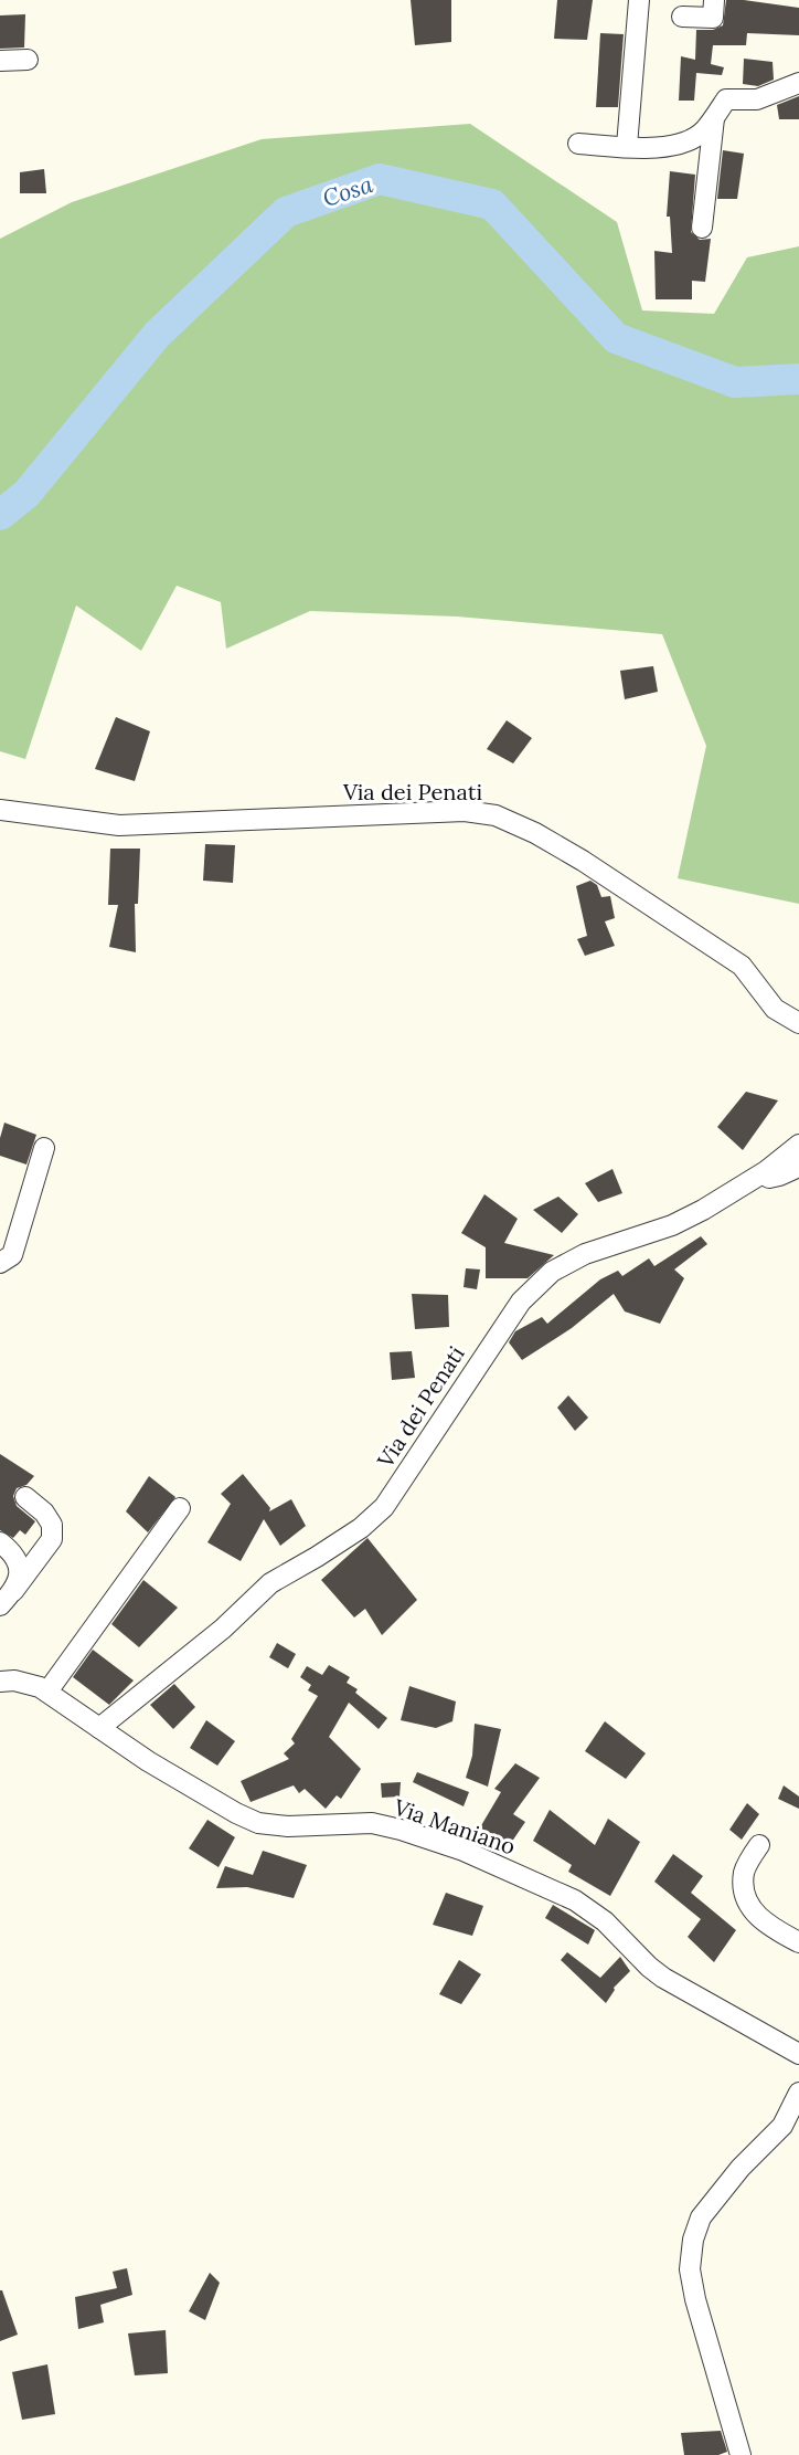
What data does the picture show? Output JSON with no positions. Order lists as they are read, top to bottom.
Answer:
{
  "streets": {
    "street": ["Via dei Penati", "Via Maniano"]
  },
  "crossings": [
    ["Via dei Penati", "Via Maniano"]
  ],
  "water": ["Cosa"]
}
